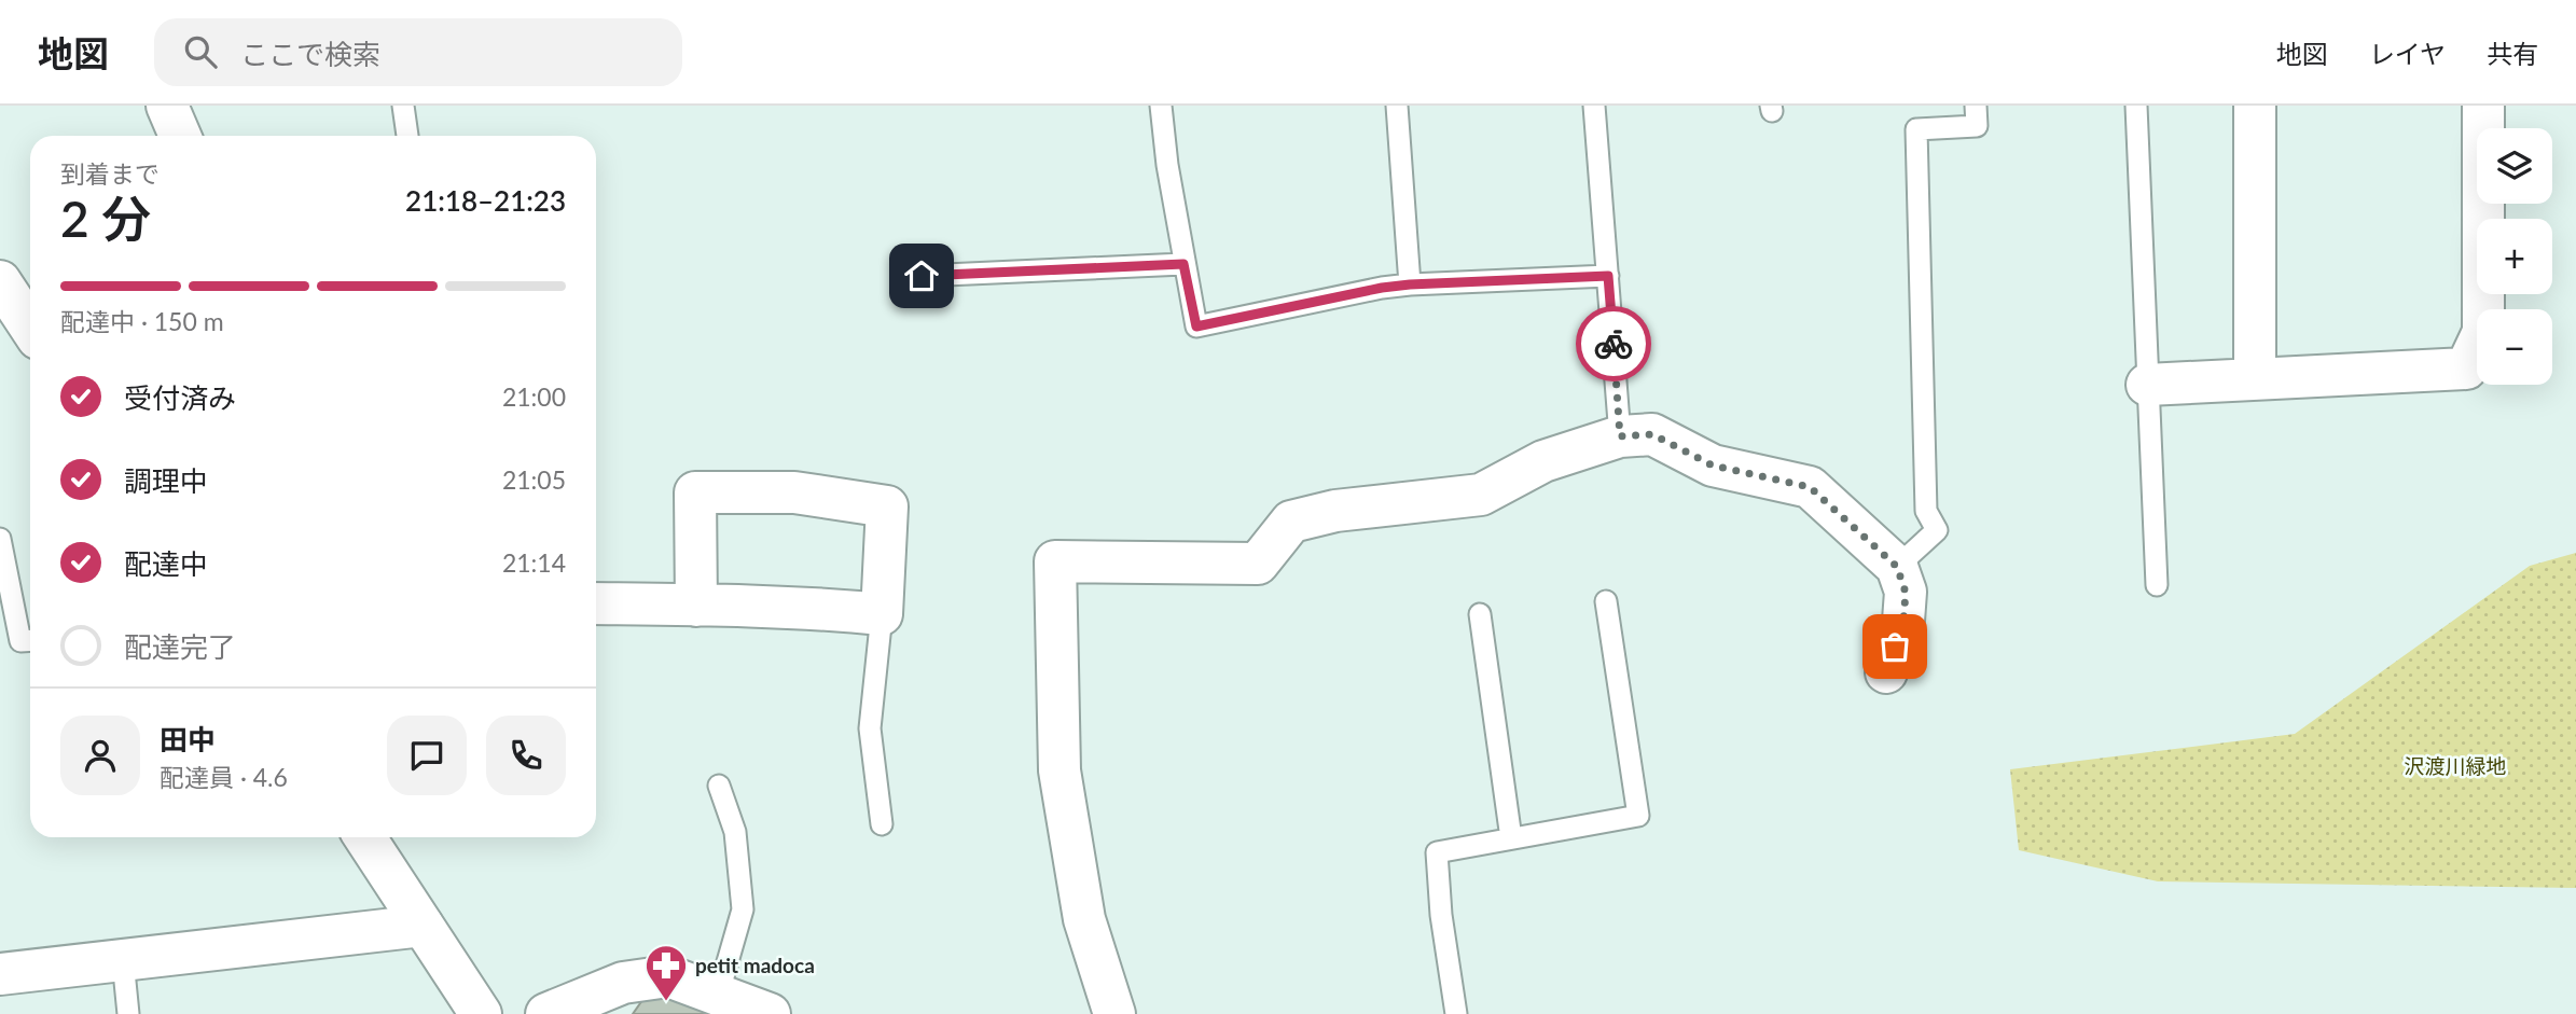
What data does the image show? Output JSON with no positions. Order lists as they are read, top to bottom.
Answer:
{
  "parks": ["沢渡川緑地"],
  "places": {
    "pharmacy": ["petit madoca"]
  },
  "page": {
    "header": "地図",
    "search": "ここで検索",
    "nav": ["地図", "レイヤ", "共有"],
    "map_buttons": ["+", "−"],
    "heading": ["2 分", "到着まで", "21:18–21:23"],
    "panel": ["田中", "配達員 · 4.6"],
    "bar": "配達中 · 150 m",
    "list": [
      ["受付済み", "21:00"],
      ["調理中", "21:05"],
      ["配達中", "21:14"],
      "配達完了"
    ]
  }
}
